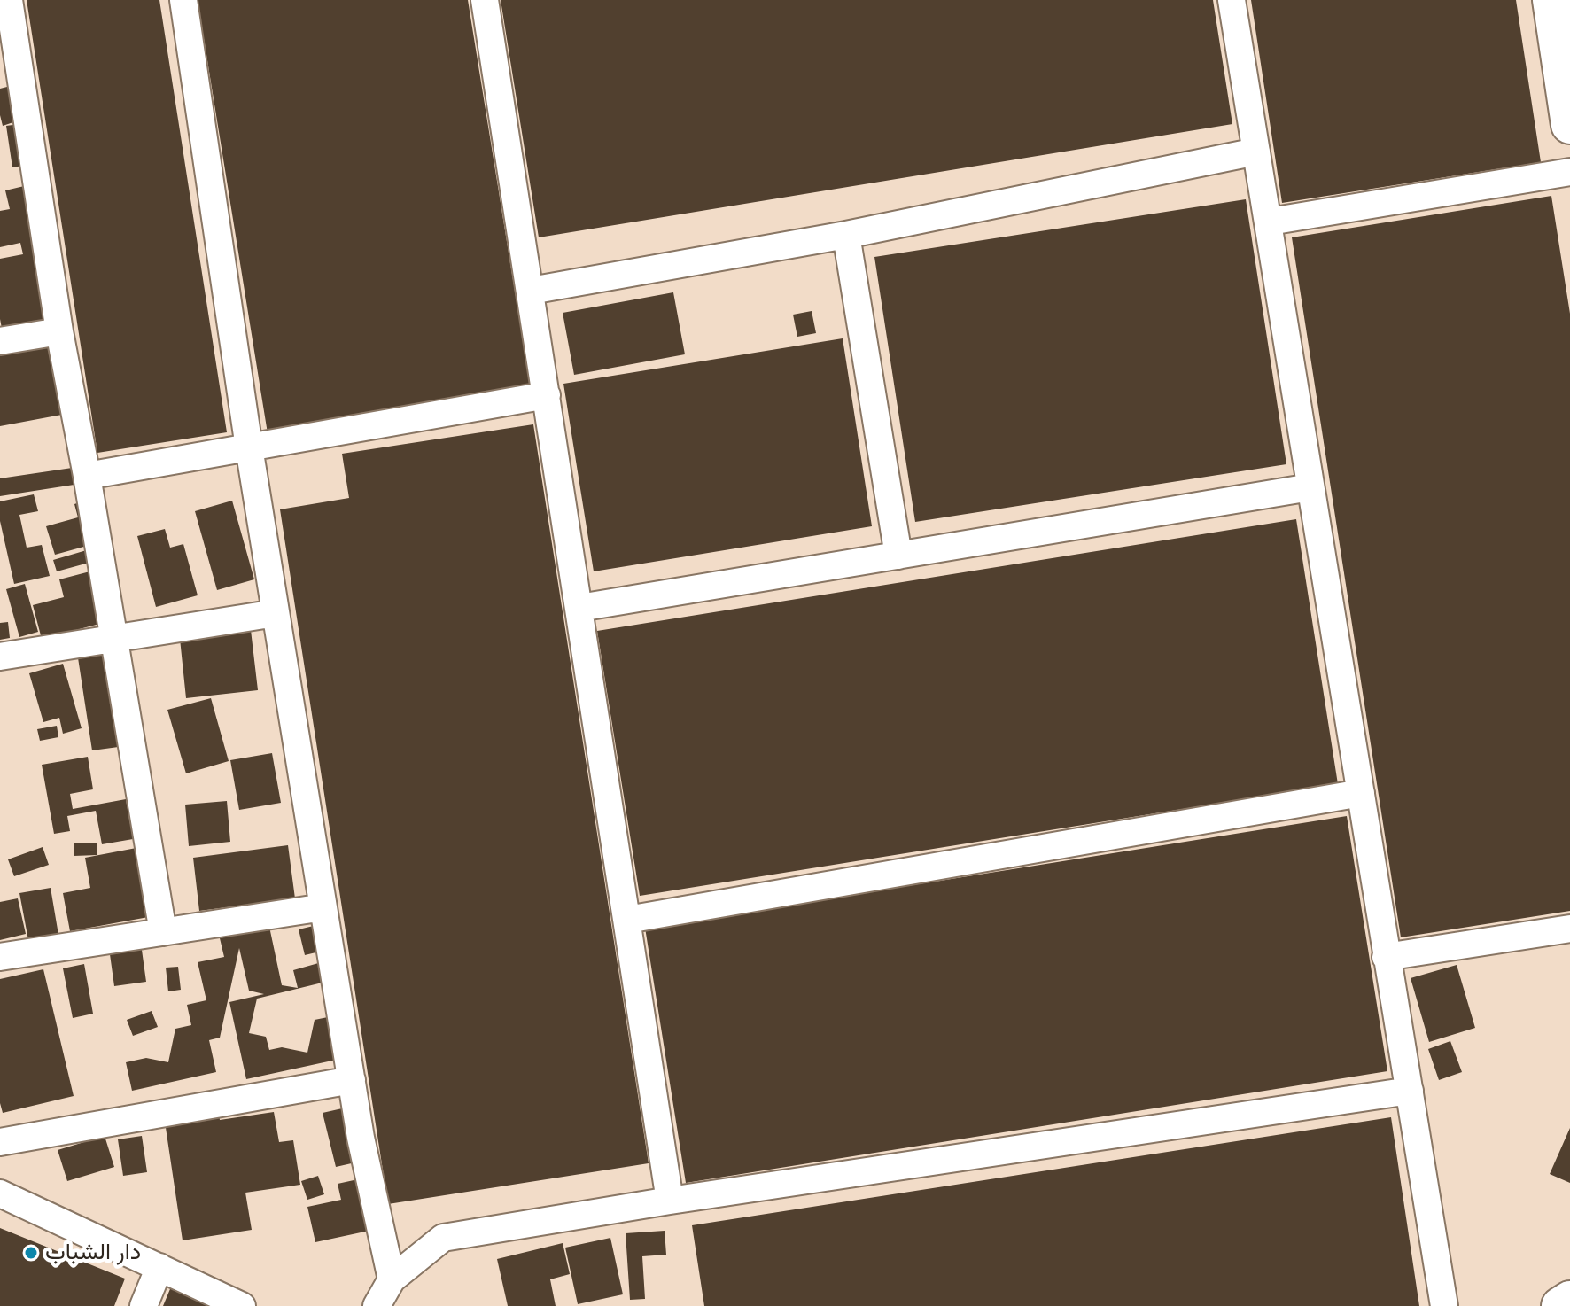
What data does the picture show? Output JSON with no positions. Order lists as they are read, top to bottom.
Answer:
{
  "places": ["دار الشباب"]
}
